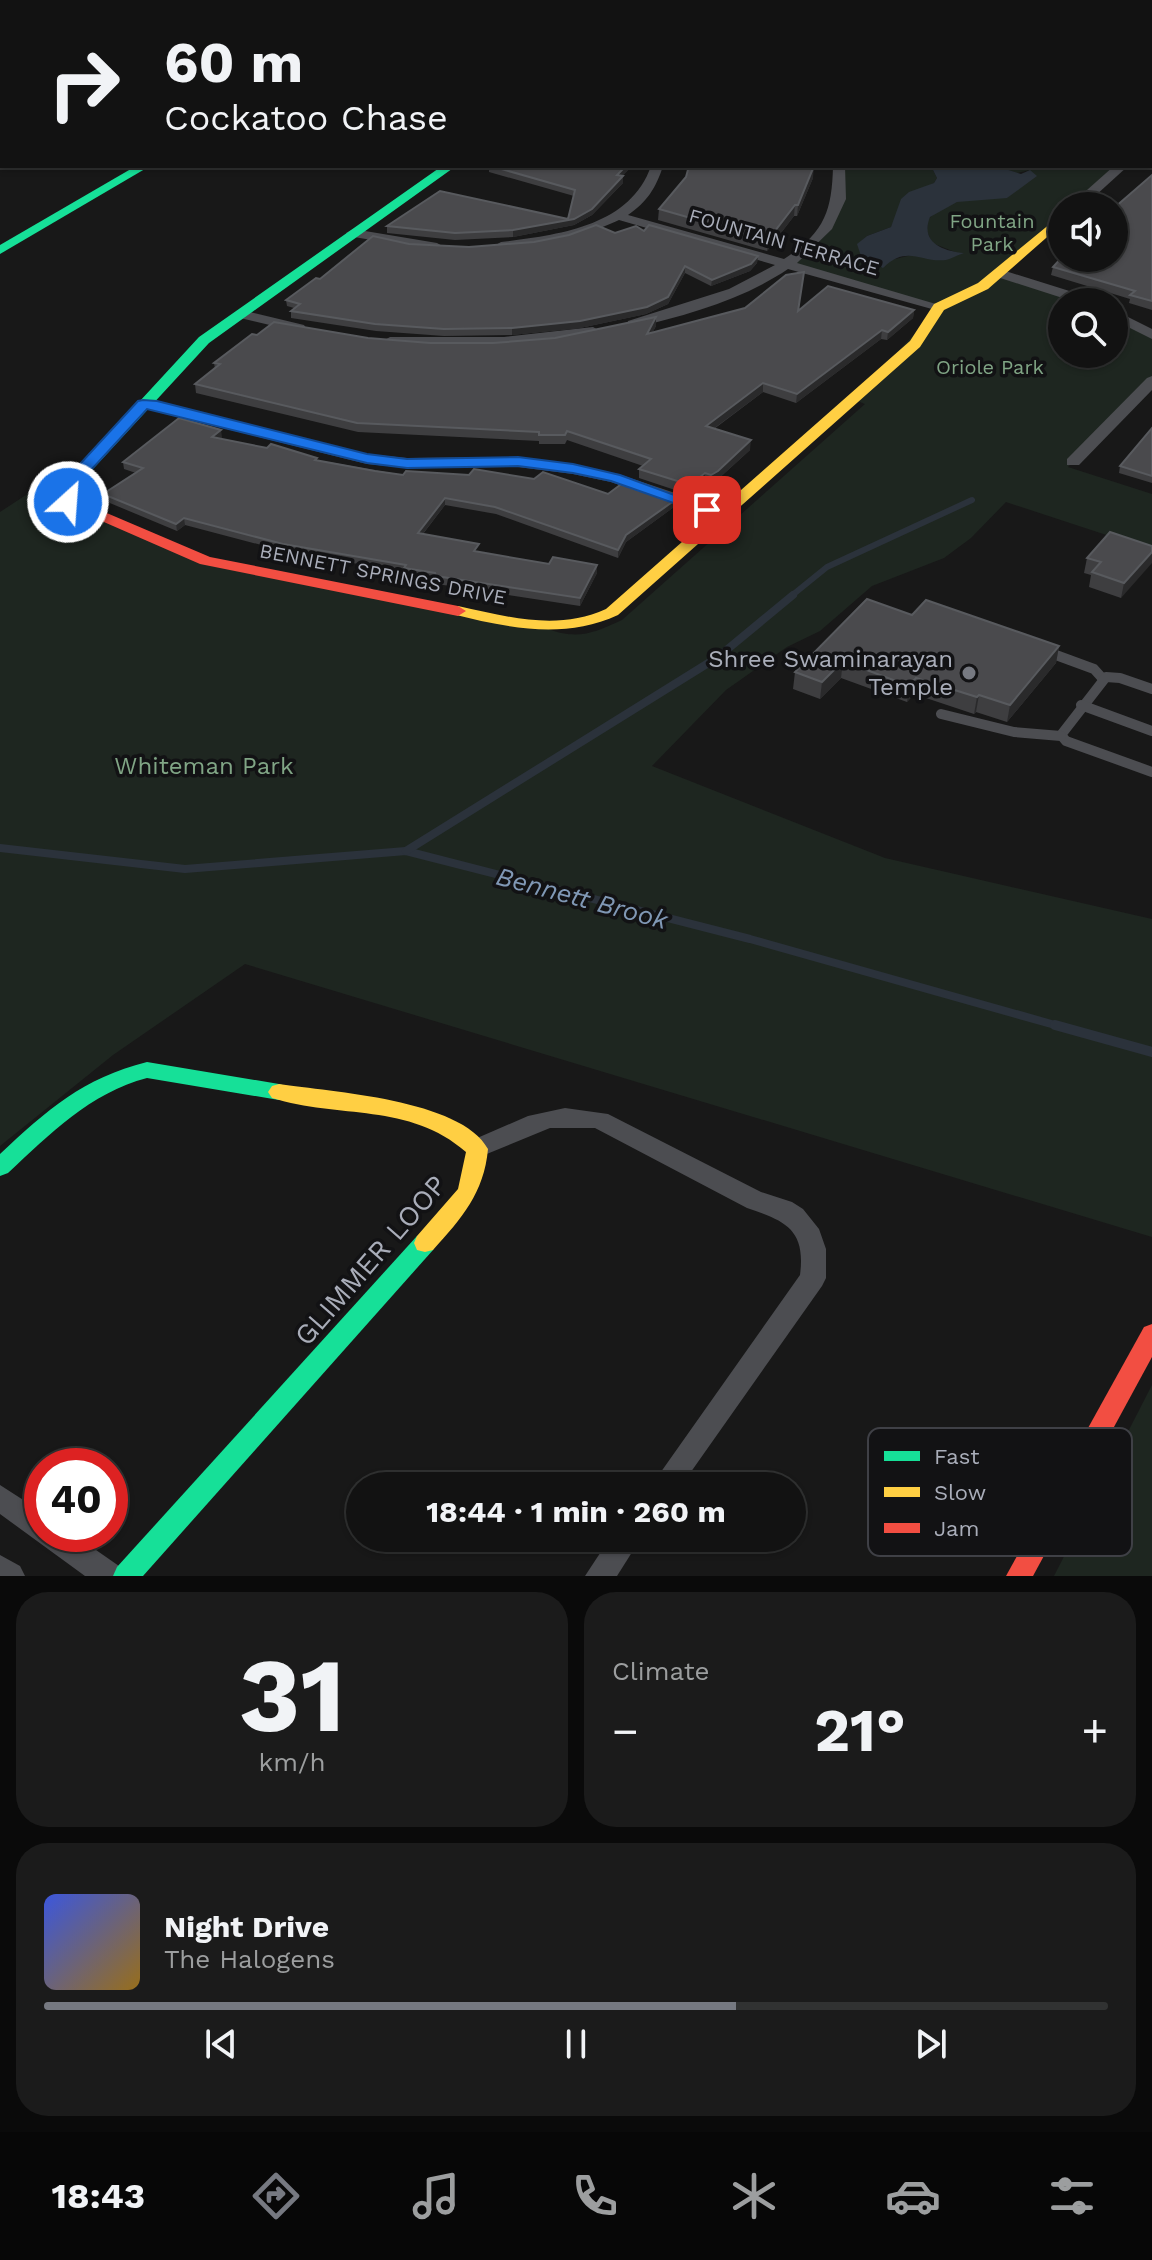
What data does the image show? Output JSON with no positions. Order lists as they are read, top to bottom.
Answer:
{
  "streets": {
    "main road": ["BENNETT SPRINGS DRIVE", "GLIMMER LOOP"],
    "street": ["FOUNTAIN TERRACE"]
  },
  "crossings": [
    ["FOUNTAIN TERRACE", "BENNETT SPRINGS DRIVE"]
  ],
  "water": ["Bennett Brook"],
  "parks": ["Fountain Park", "Oriole Park", "Whiteman Park"],
  "places": ["Shree Swaminarayan Temple"],
  "legend": ["Fast", "Slow", "Jam"],
  "page": {
    "turn": ["60 m", "Cockatoo Chase"],
    "limit": "40",
    "trip": "18:44 · 1 min · 260 m",
    "tile": [
      ["31", "km/h"],
      "Climate"
    ],
    "heat": ["−", "21°", "+"],
    "song": ["Night Drive", "The Halogens"],
    "tabs": "18:43"
  }
}
